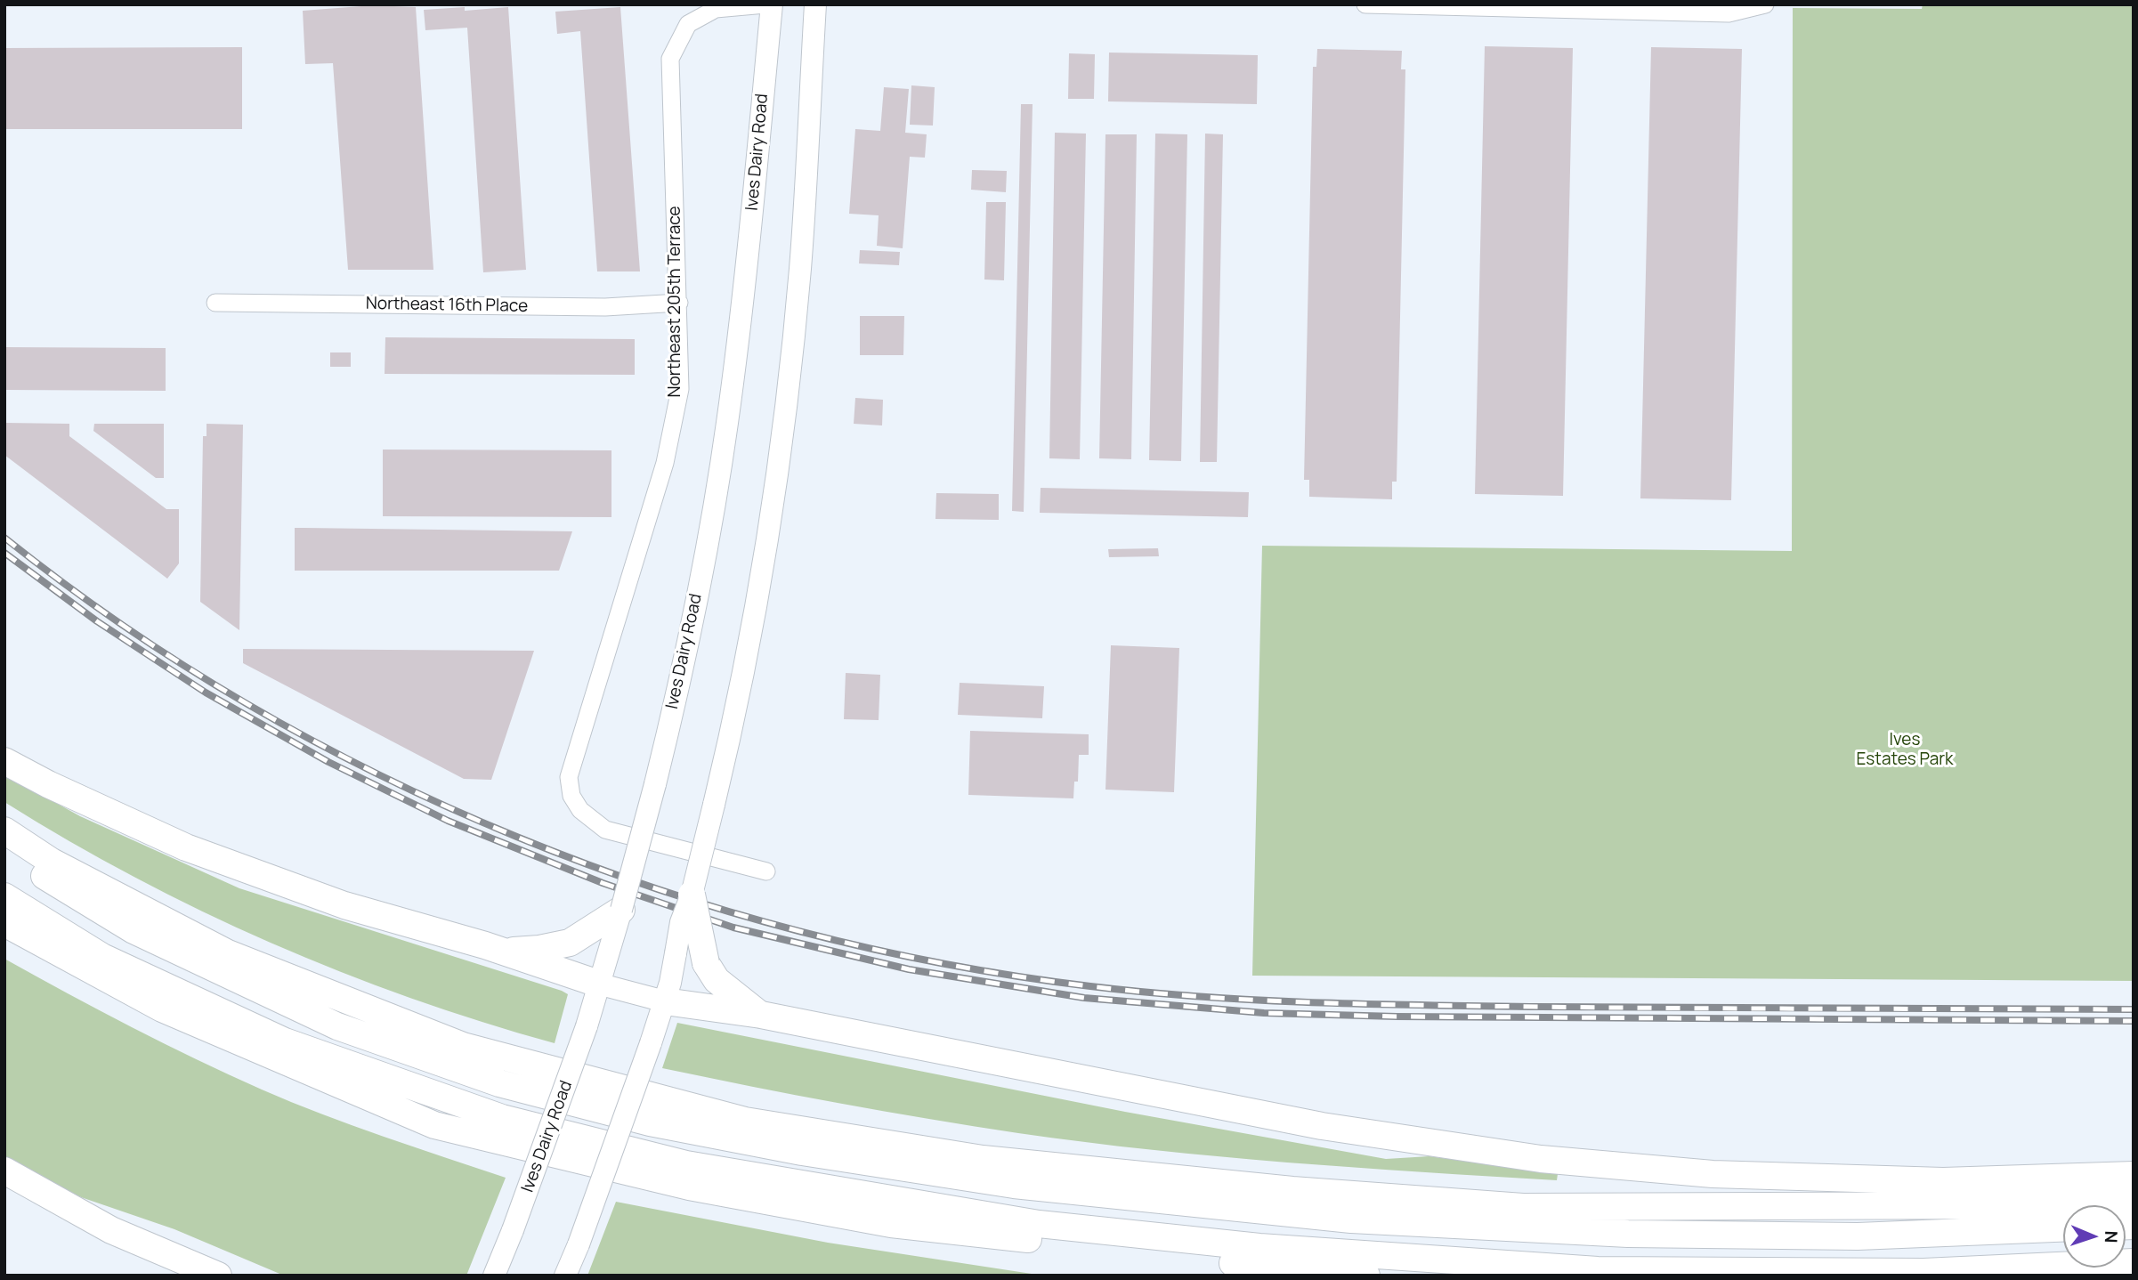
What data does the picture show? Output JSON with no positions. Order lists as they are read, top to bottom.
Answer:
{
  "streets": {
    "main road": ["Ives Dairy Road"],
    "street": ["Northeast 205th Terrace", "Northeast 16th Place"]
  },
  "crossings": [
    ["Northeast 205th Terrace", "Northeast 16th Place"]
  ],
  "parks": ["Ives Estates Park"],
  "north": "right"
}
